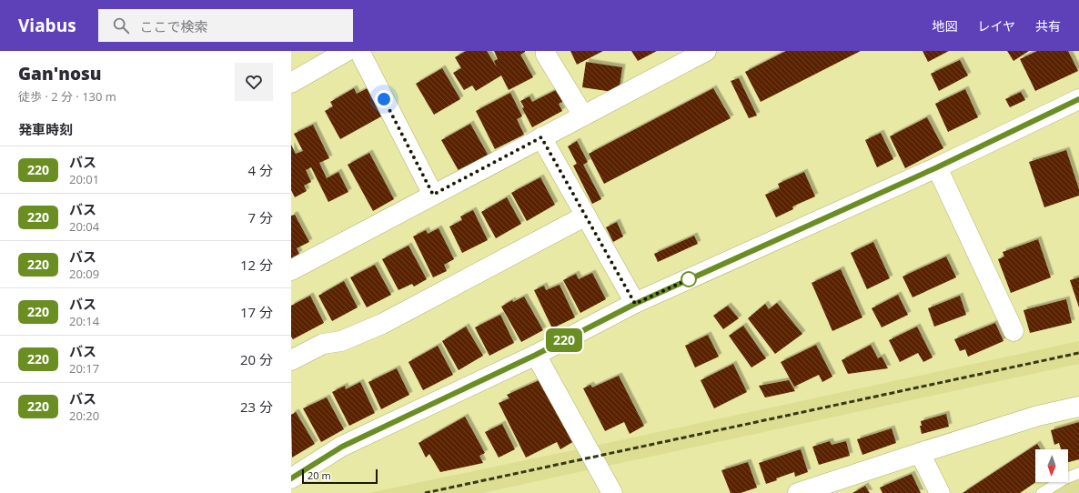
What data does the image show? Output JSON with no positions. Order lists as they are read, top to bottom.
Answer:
{
  "lines": ["bus line 220"],
  "scale_bar": "20 m",
  "north": "bottom",
  "page": {
    "header": "Viabus",
    "search": "ここで検索",
    "nav": ["地図", "レイヤ", "共有"],
    "heading": [
      ["Gan'nosu", "徒歩 · 2 分 · 130 m"],
      "発車時刻"
    ],
    "on_map": "220",
    "list": [
      {
        "mark": "220",
        "name": "バス",
        "note": "20:01",
        "value": "4 分"
      },
      {
        "mark": "220",
        "name": "バス",
        "note": "20:04",
        "value": "7 分"
      },
      {
        "mark": "220",
        "name": "バス",
        "note": "20:09",
        "value": "12 分"
      },
      {
        "mark": "220",
        "name": "バス",
        "note": "20:14",
        "value": "17 分"
      },
      {
        "mark": "220",
        "name": "バス",
        "note": "20:17",
        "value": "20 分"
      },
      {
        "mark": "220",
        "name": "バス",
        "note": "20:20",
        "value": "23 分"
      }
    ],
    "scale": "20 m"
  }
}
